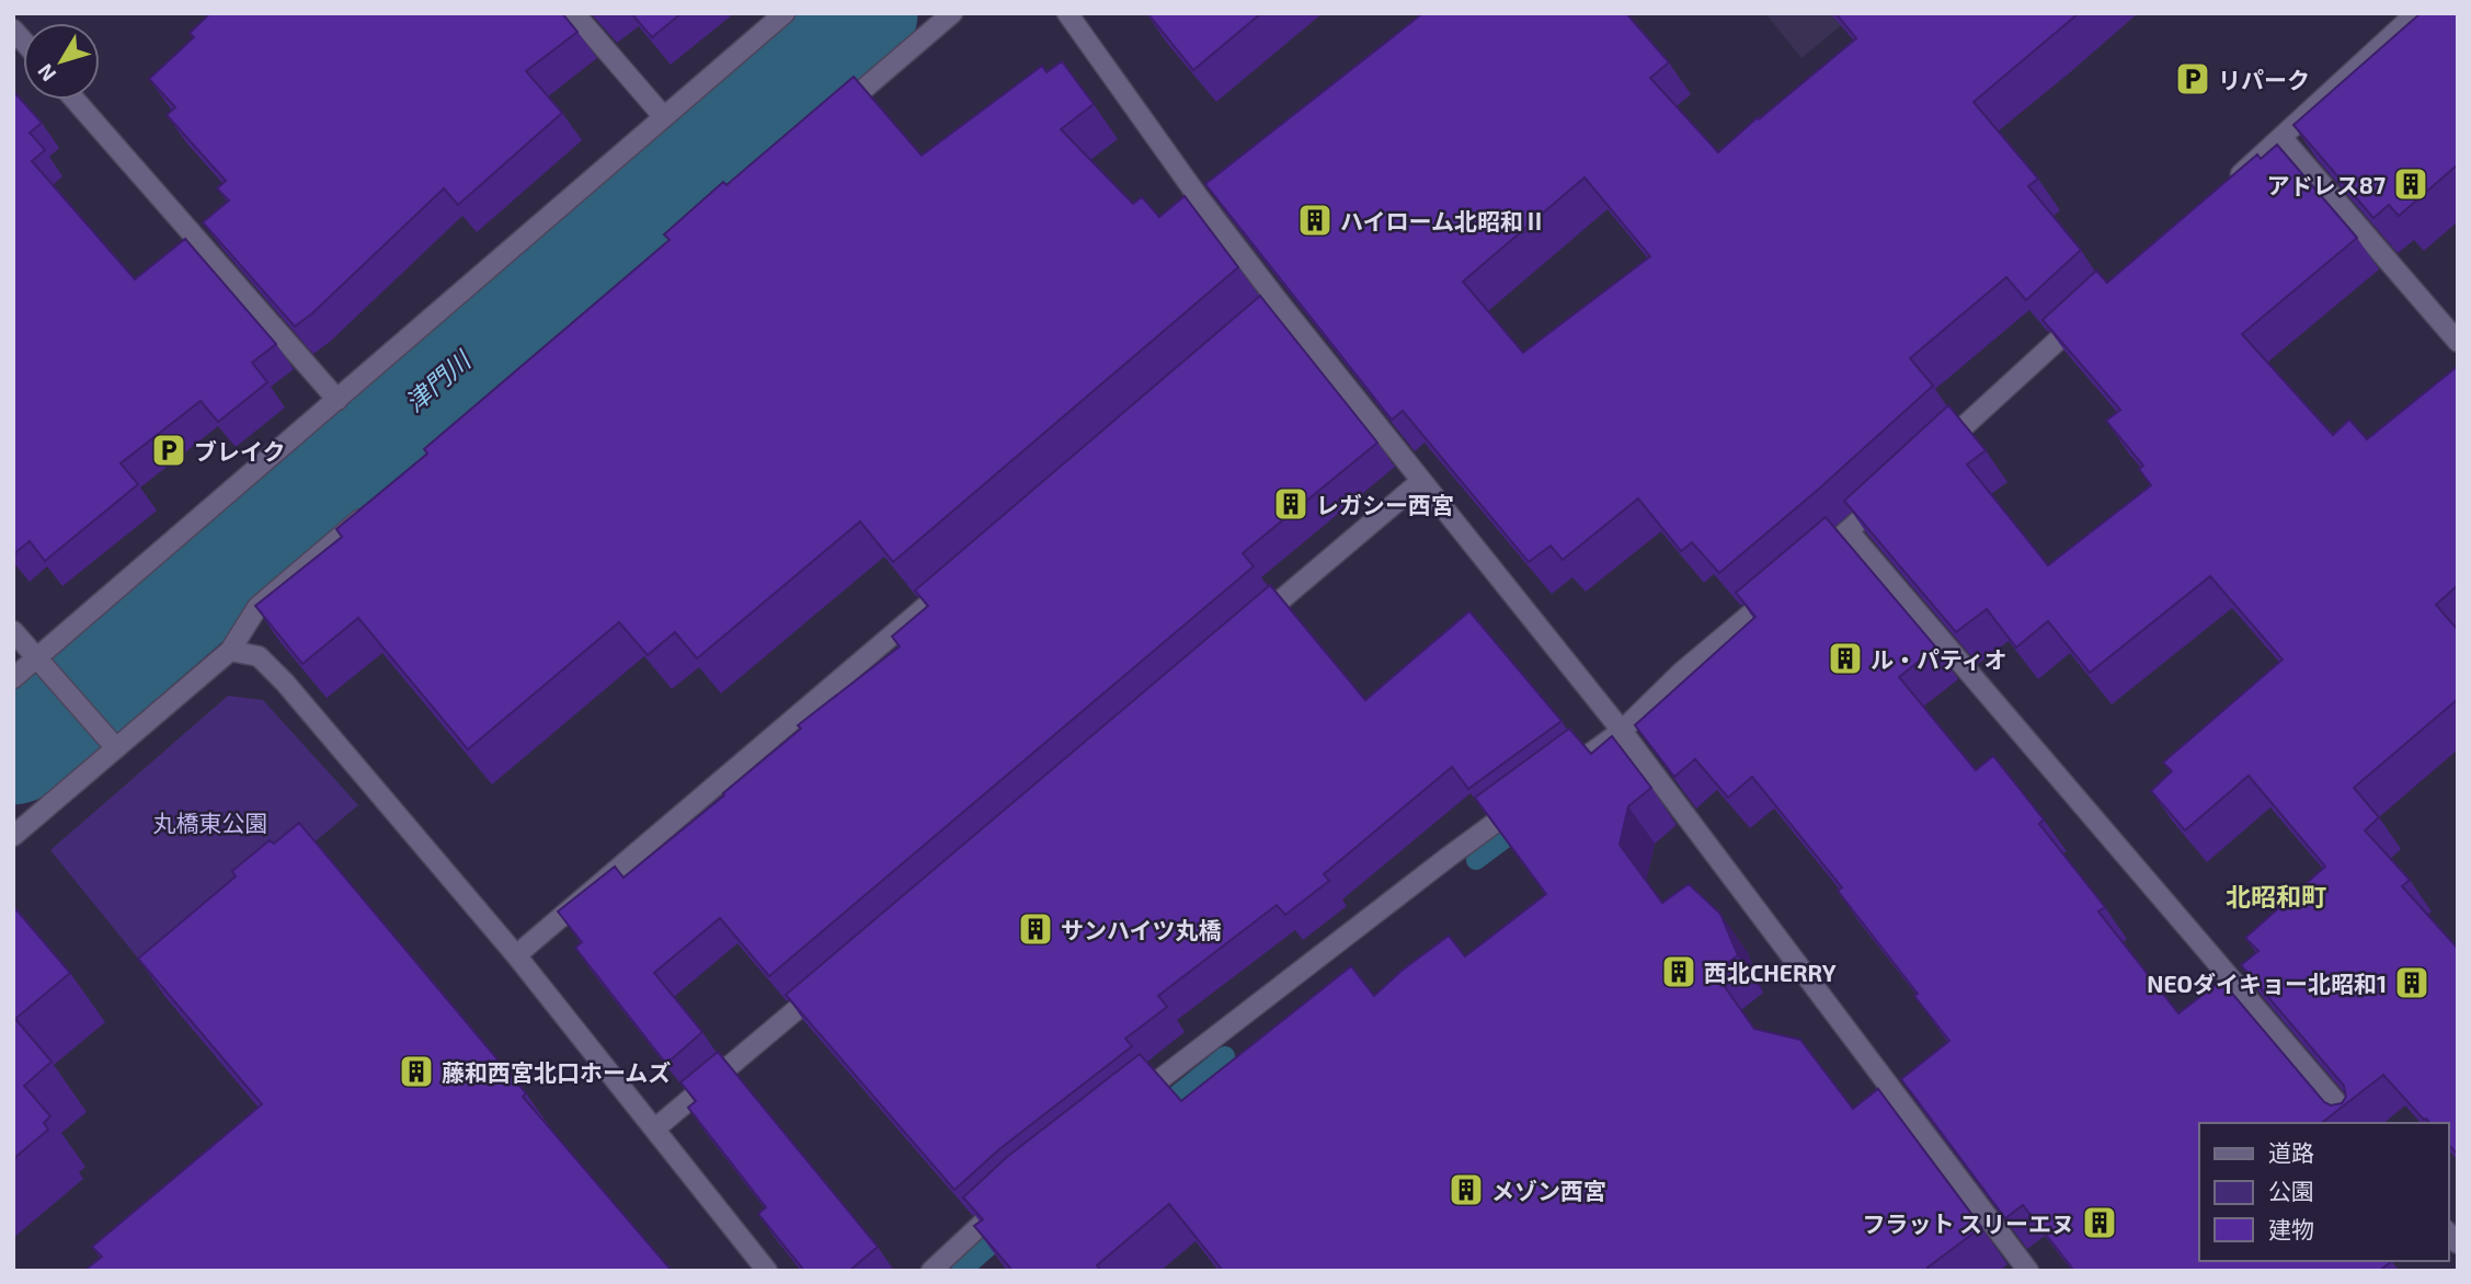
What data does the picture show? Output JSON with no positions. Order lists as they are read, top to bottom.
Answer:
{
  "districts": ["北昭和町"],
  "water": ["津門川"],
  "parks": ["丸橋東公園"],
  "places": {
    "parking": ["リパーク", "ブレイク"],
    "building": [
      "アドレス87",
      "ハイローム北昭和Ⅱ",
      "レガシー西宮",
      "ル・パティオ",
      "サンハイツ丸橋",
      "西北CHERRY",
      "NEOダイキョー北昭和1",
      "藤和西宮北口ホームズ",
      "メゾン西宮",
      "フラット スリーエヌ"
    ]
  },
  "legend": ["道路", "公園", "建物"],
  "north": "bottom left"
}
